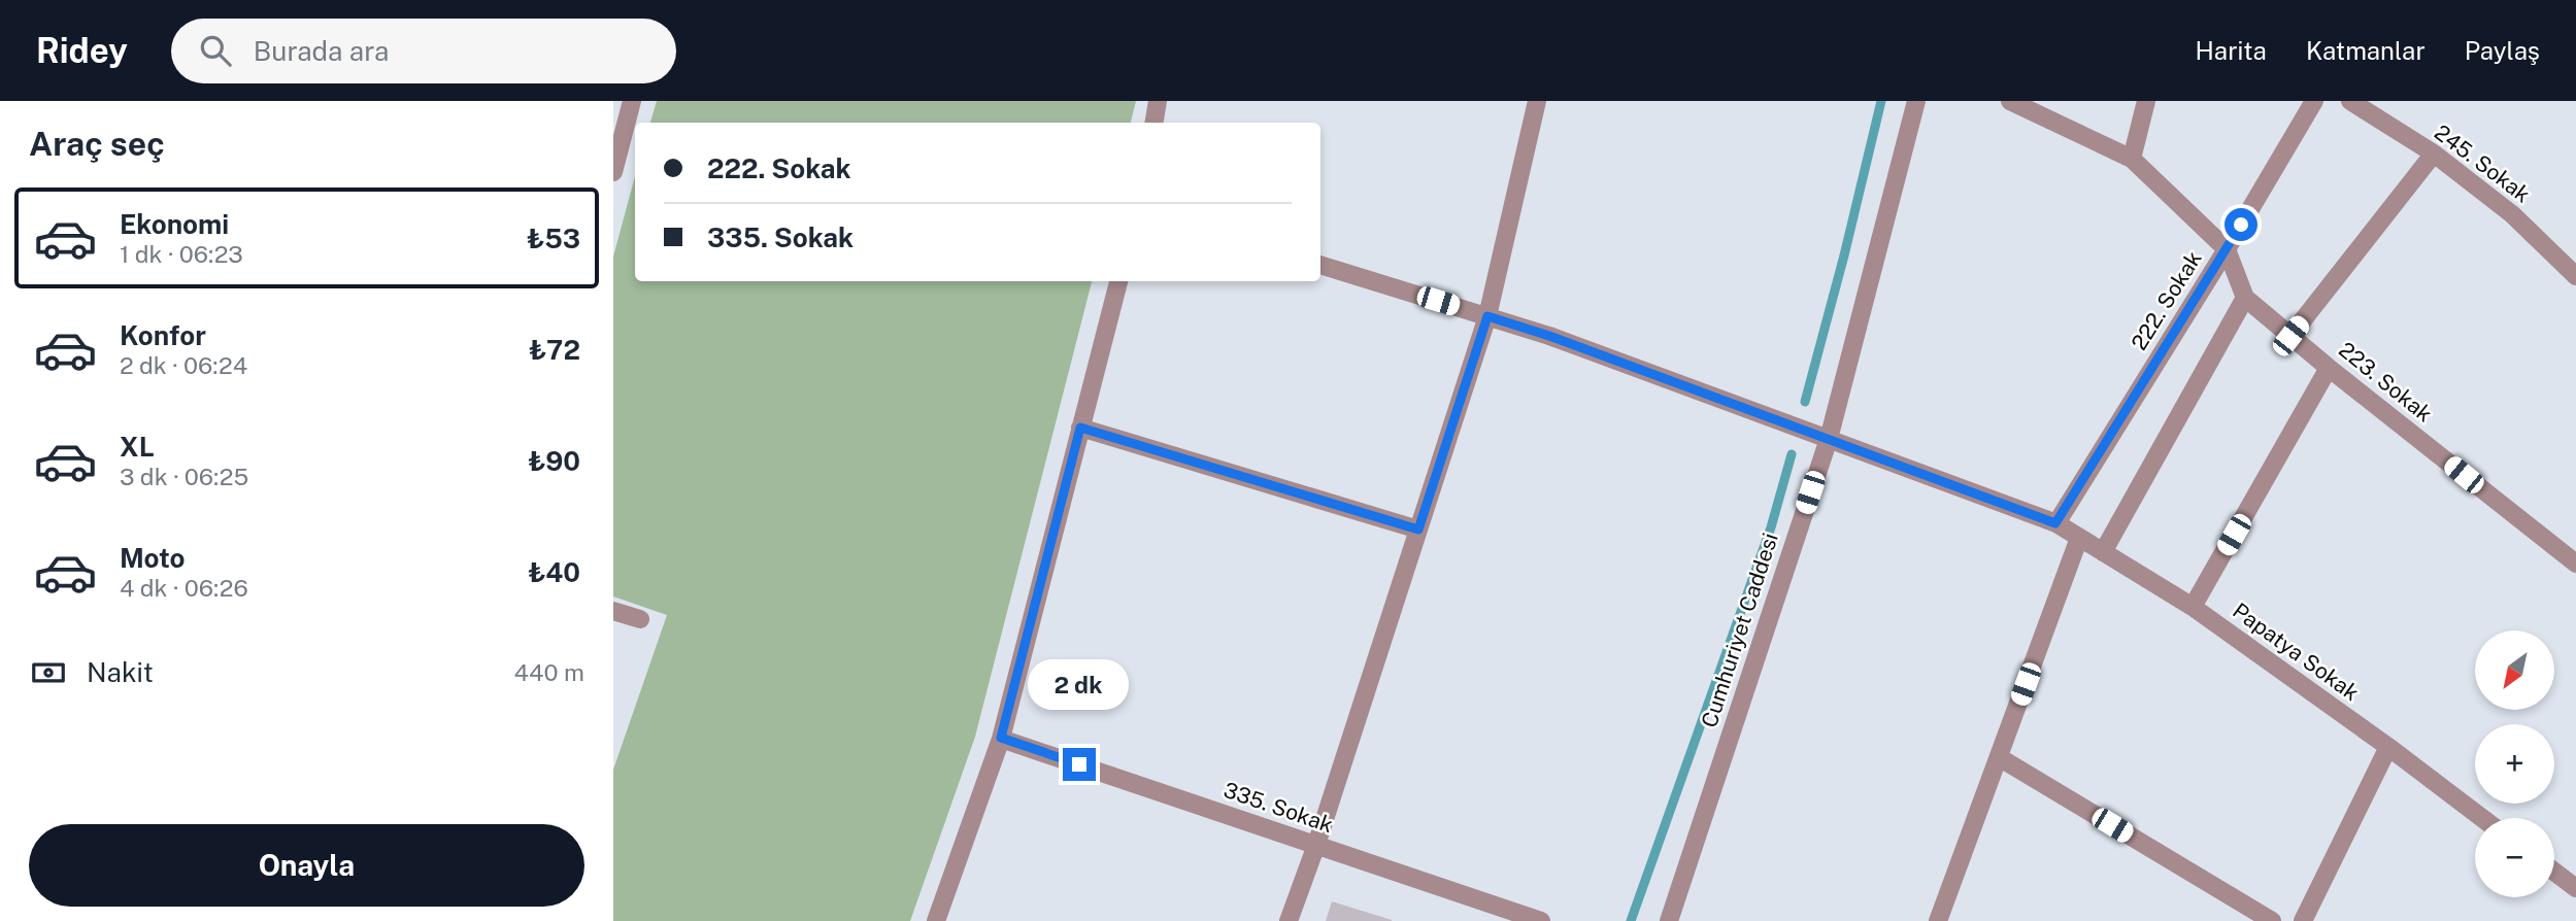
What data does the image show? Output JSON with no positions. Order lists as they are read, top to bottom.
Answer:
{
  "streets": {
    "street": [
      "245. Sokak",
      "222. Sokak",
      "223. Sokak",
      "Cumhuriyet Caddesi",
      "Papatya Sokak",
      "335. Sokak"
    ]
  },
  "crossings": [
    ["222. Sokak", "223. Sokak"],
    ["222. Sokak", "Papatya Sokak"],
    ["Cumhuriyet Caddesi", "Papatya Sokak"]
  ],
  "north": "bottom left",
  "page": {
    "header": "Ridey",
    "search": "Burada ara",
    "nav": ["Harita", "Katmanlar", "Paylaş"],
    "heading": "Araç seç",
    "banner": ["222. Sokak", "335. Sokak"],
    "list": [
      {
        "name": "Ekonomi",
        "note": "1 dk · 06:23",
        "value": "₺53"
      },
      {
        "name": "Konfor",
        "note": "2 dk · 06:24",
        "value": "₺72"
      },
      {
        "name": "XL",
        "note": "3 dk · 06:25",
        "value": "₺90"
      },
      {
        "name": "Moto",
        "note": "4 dk · 06:26",
        "value": "₺40"
      }
    ],
    "map_buttons": ["+", "−"],
    "pay": ["Nakit", "440 m"],
    "bubble": "2 dk",
    "buttons": "Onayla"
  }
}
